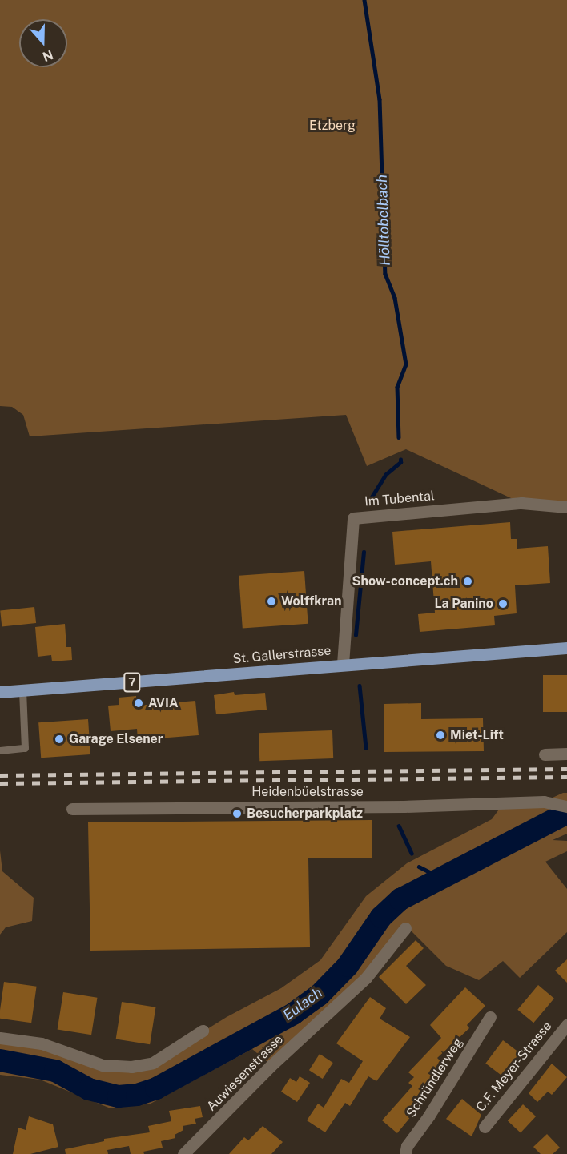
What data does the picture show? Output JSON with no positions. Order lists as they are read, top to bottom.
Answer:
{
  "streets": {
    "main road": ["St. Gallerstrasse", "7"],
    "street": [
      "Im Tubental",
      "Heidenbüelstrasse",
      "C.F. Meyer-Strasse",
      "Auwiesenstrasse",
      "Schründlerweg"
    ]
  },
  "crossings": [
    ["Im Tubental", "St. Gallerstrasse"]
  ],
  "water": ["Hölltobelbach", "Eulach"],
  "parks": ["Etzberg"],
  "places": [
    "Show-concept.ch",
    "Wolffkran",
    "La Panino",
    "AVIA",
    "Miet-Lift",
    "Garage Elsener",
    "Besucherparkplatz"
  ],
  "north": "bottom"
}
